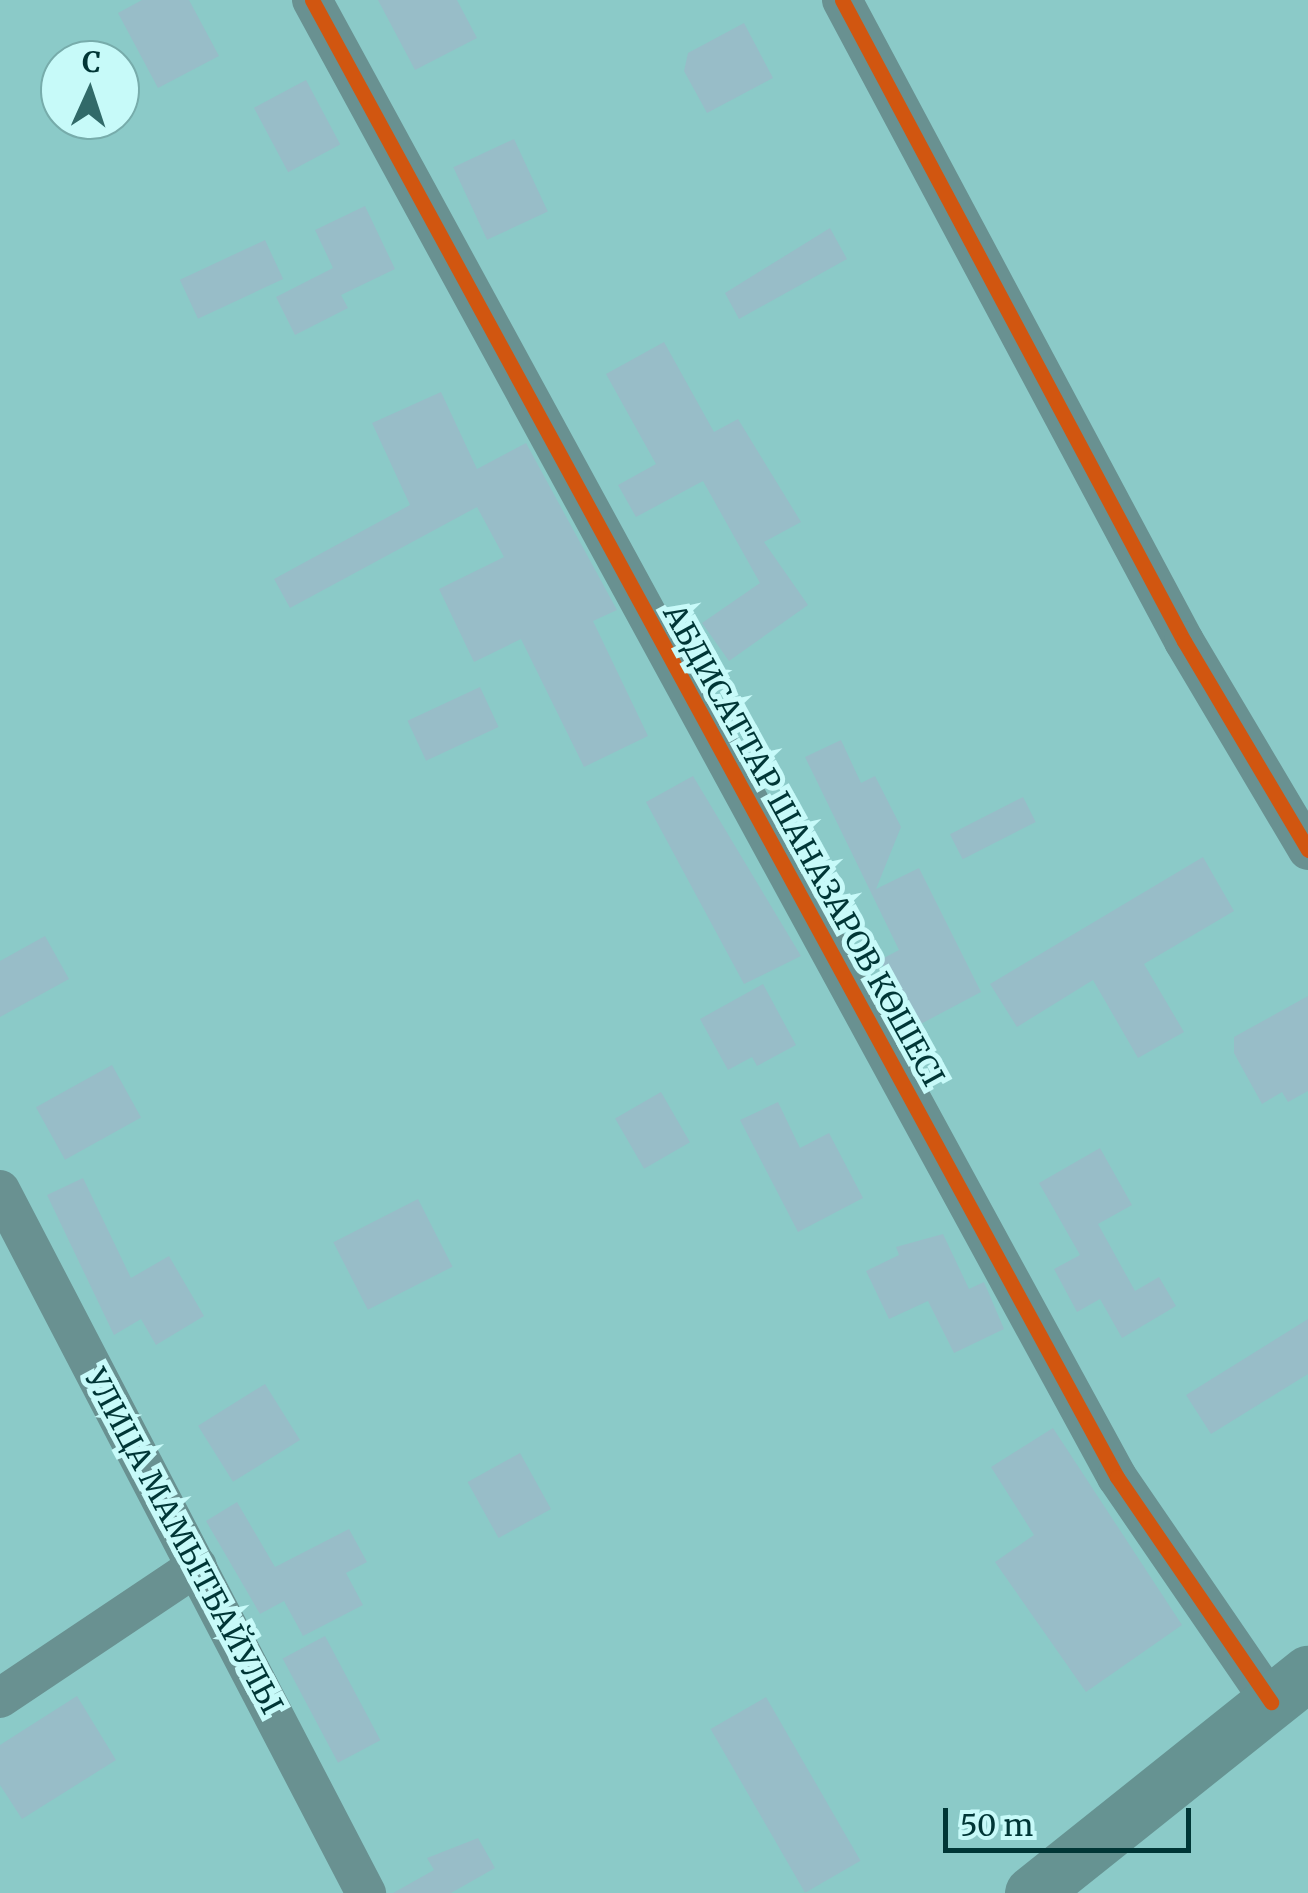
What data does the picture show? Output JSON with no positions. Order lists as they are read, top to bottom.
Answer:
{
  "streets": {
    "street": ["АБДИСАТТАР ШАНАЗАРОВ КӨШЕСІ", "УЛИЦА МАМЫТБАЙУЛЫ"]
  },
  "scale_bar": "50 m",
  "north": "top"
}
